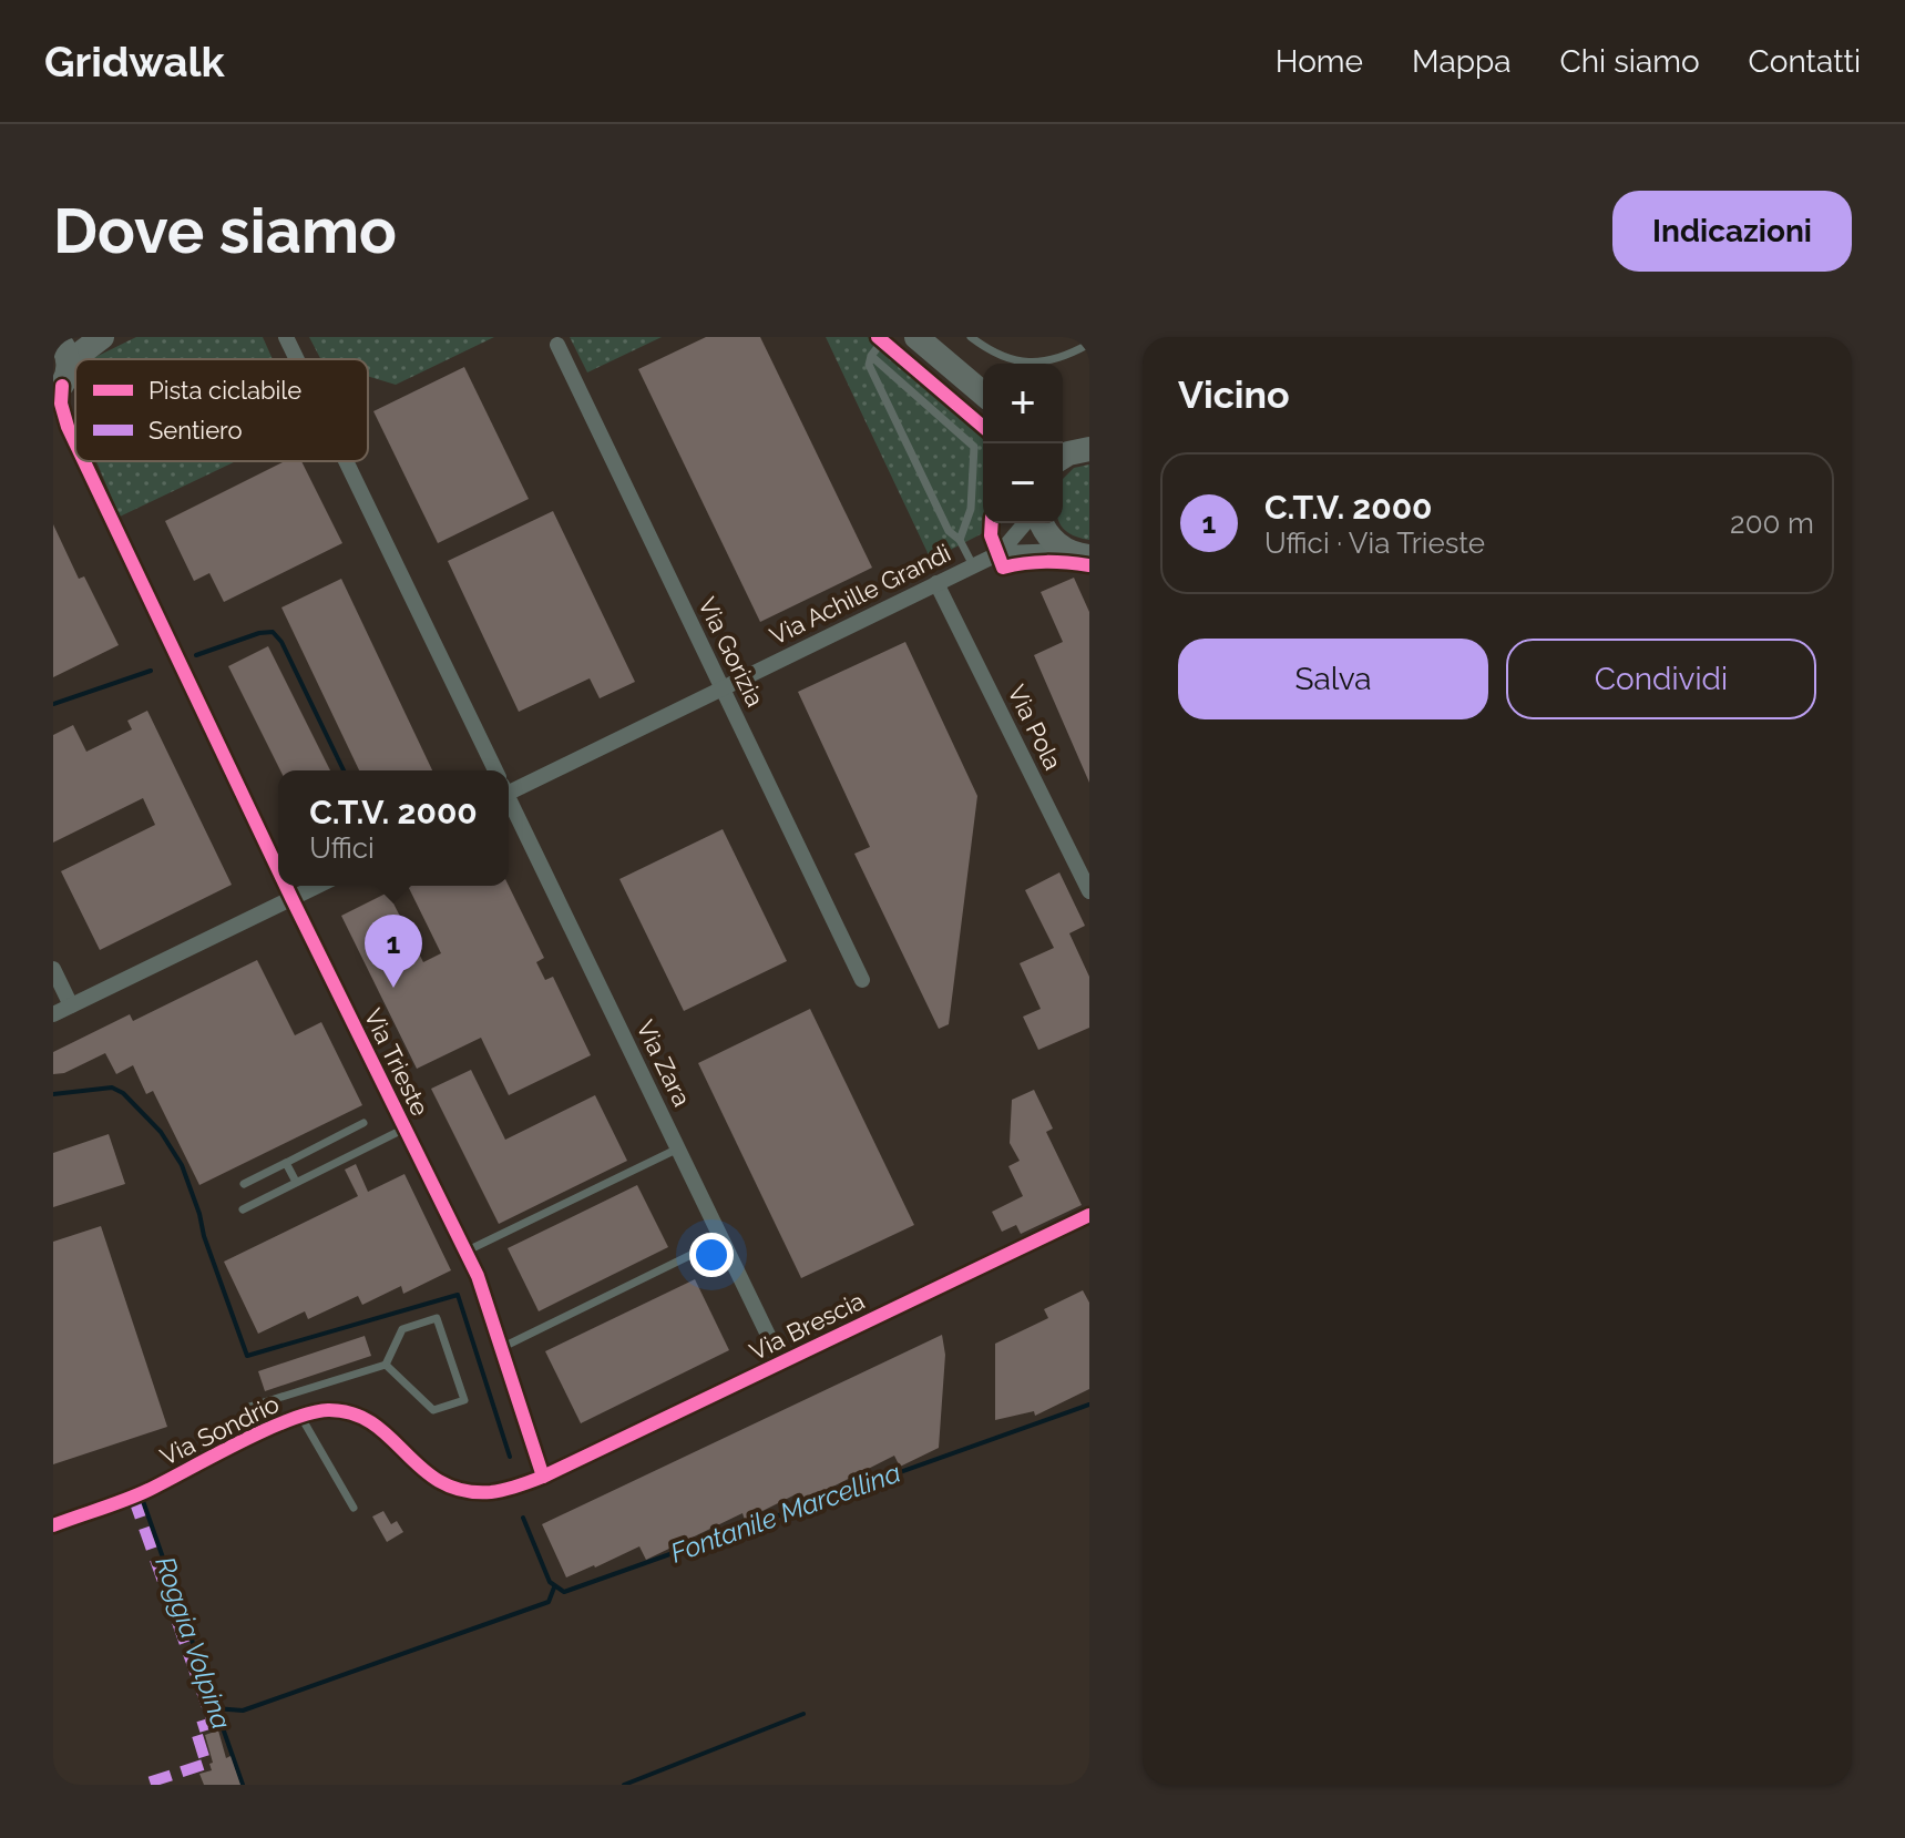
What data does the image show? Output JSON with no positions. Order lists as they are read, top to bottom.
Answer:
{
  "streets": {
    "street": [
      "Via Achille Grandi",
      "Via Gorizia",
      "Via Pola",
      "Via Trieste",
      "Via Zara",
      "Via Brescia",
      "Via Sondrio"
    ]
  },
  "crossings": [
    ["Via Achille Grandi", "Via Gorizia"],
    ["Via Achille Grandi", "Via Pola"],
    ["Via Trieste", "Via Brescia"],
    ["Via Trieste", "Via Sondrio"],
    ["Via Zara", "Via Brescia"],
    ["Via Brescia", "Via Sondrio"]
  ],
  "water": ["Fontanile Marcellina", "Roggia Volpina"],
  "legend": ["Pista ciclabile", "Sentiero"],
  "page": {
    "header": "Gridwalk",
    "nav": [
      "Home",
      "Mappa",
      "Chi siamo",
      "Contatti"
    ],
    "buttons": [
      "Indicazioni",
      ["Salva", "Condividi"]
    ],
    "title": "Dove siamo",
    "heading": "Vicino",
    "map_buttons": ["+", "−"],
    "list": [
      {
        "mark": "1",
        "name": "C.T.V. 2000",
        "note": "Uffici · Via Trieste",
        "value": "200 m"
      }
    ],
    "popup": ["C.T.V. 2000", "Uffici"],
    "pins": "1"
  }
}
